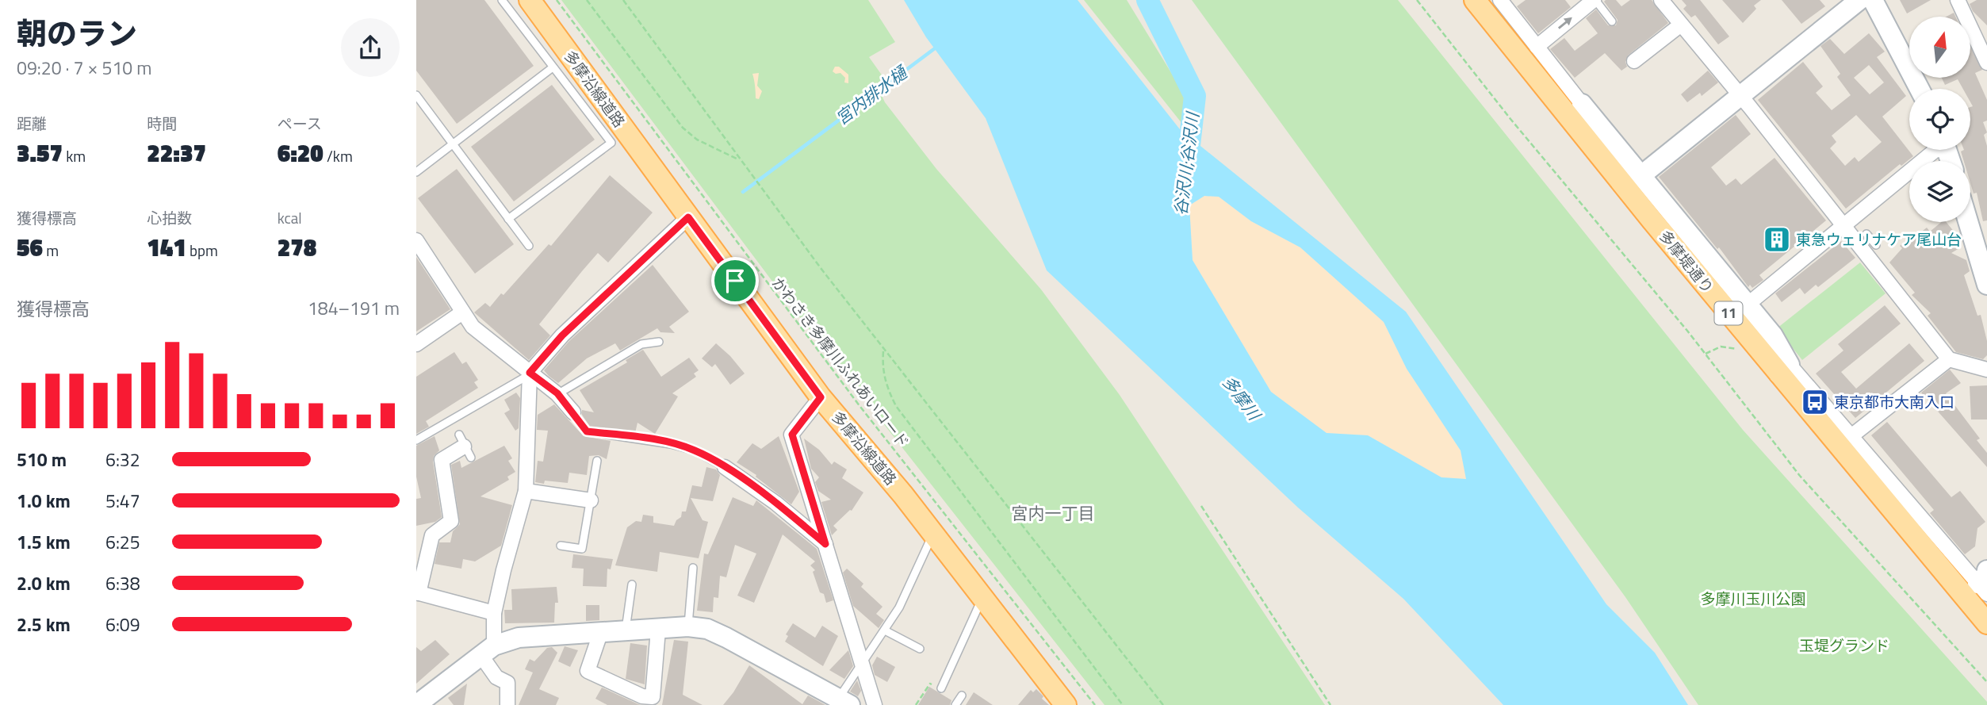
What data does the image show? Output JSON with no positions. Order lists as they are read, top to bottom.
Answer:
{
  "streets": {
    "main road": ["多摩沿線道路", "多摩堤通り", "11"],
    "path": ["かわさき多摩川ふれあいロード"]
  },
  "districts": ["宮内一丁目"],
  "water": ["宮内排水樋", "谷沢川;谷沢川", "多摩川"],
  "parks": ["多摩川玉川公園", "玉堤グランド"],
  "places": {
    "building": ["東急ウェリナケア尾山台"],
    "bus stop": ["東京都市大南入口"]
  },
  "north": "top",
  "page": {
    "heading": ["朝のラン", "09:20 · 7 × 510 m"],
    "stats": [
      ["距離", "3.57 km"],
      ["時間", "22:37"],
      ["ペース", "6:20 /km"],
      ["獲得標高", "56 m"],
      ["心拍数", "141 bpm"],
      ["kcal", "278"]
    ],
    "chart": ["獲得標高", "184–191 m"],
    "list": [
      {
        "name": "510 m",
        "note": "6:32"
      },
      {
        "name": "1.0 km",
        "note": "5:47"
      },
      {
        "name": "1.5 km",
        "note": "6:25"
      },
      {
        "name": "2.0 km",
        "note": "6:38"
      },
      {
        "name": "2.5 km",
        "note": "6:09"
      }
    ]
  }
}
